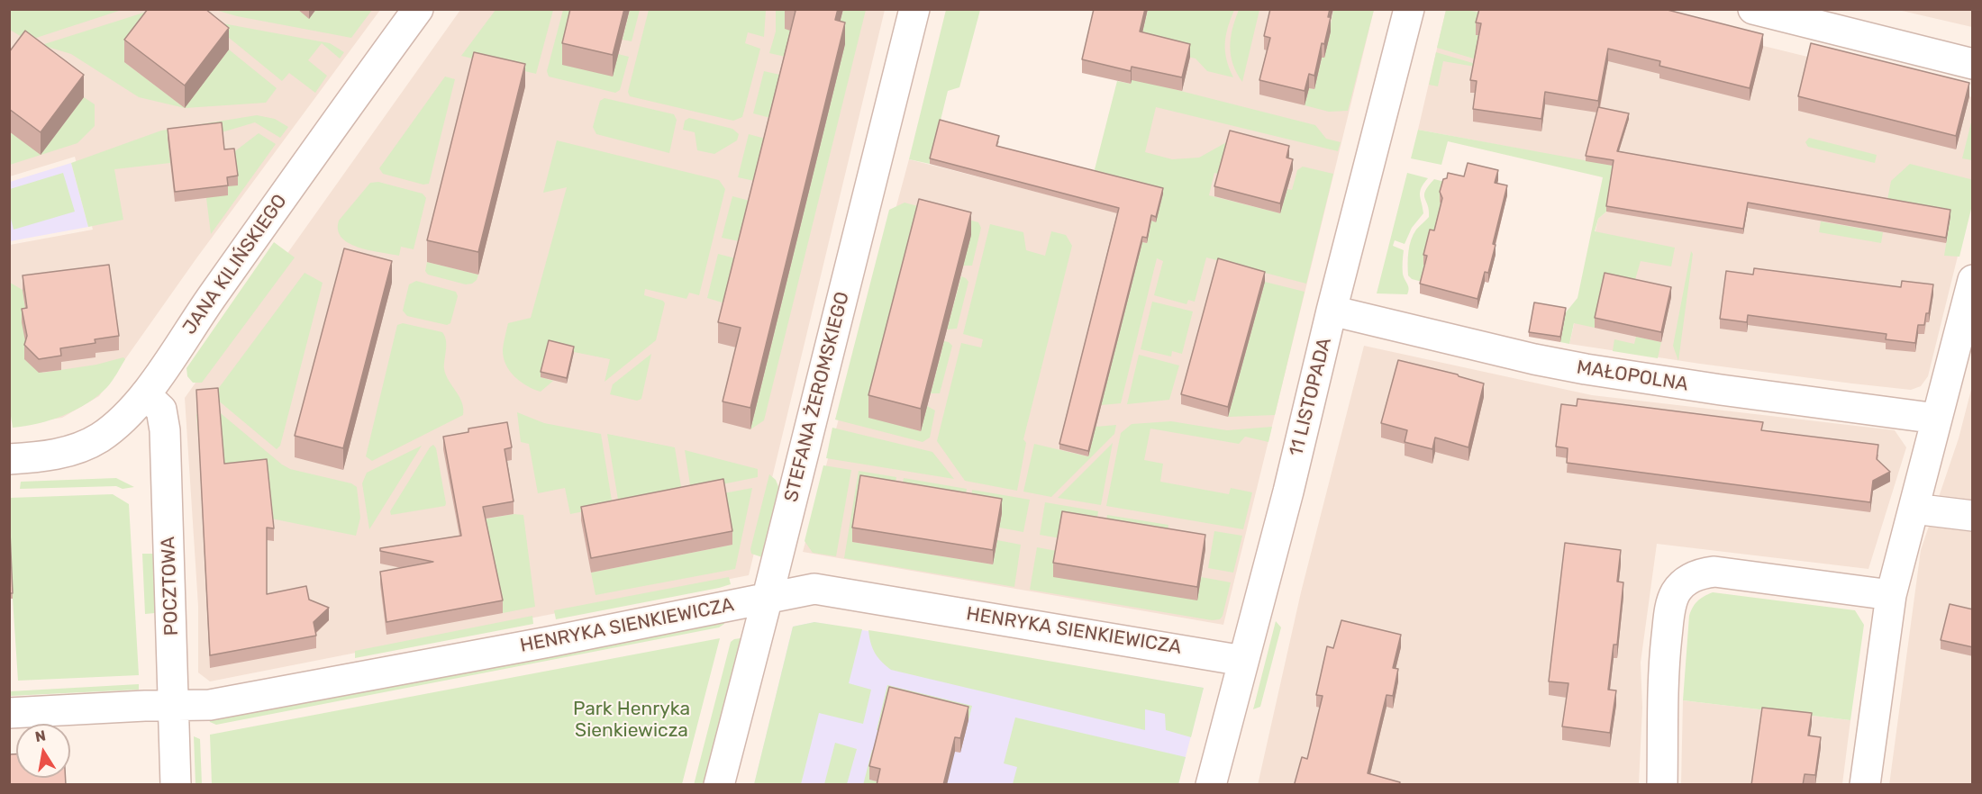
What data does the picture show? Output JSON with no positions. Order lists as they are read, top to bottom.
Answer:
{
  "streets": {
    "street": [
      "JANA KILIŃSKIEGO",
      "MAŁOPOLNA",
      "STEFANA ŻEROMSKIEGO",
      "11 LISTOPADA",
      "POCZTOWA",
      "HENRYKA SIENKIEWICZA"
    ]
  },
  "crossings": [
    ["JANA KILIŃSKIEGO", "POCZTOWA"],
    ["MAŁOPOLNA", "11 LISTOPADA"],
    ["STEFANA ŻEROMSKIEGO", "HENRYKA SIENKIEWICZA"],
    ["11 LISTOPADA", "HENRYKA SIENKIEWICZA"],
    ["POCZTOWA", "HENRYKA SIENKIEWICZA"]
  ],
  "parks": ["Park Henryka Sienkiewicza"],
  "north": "top"
}
